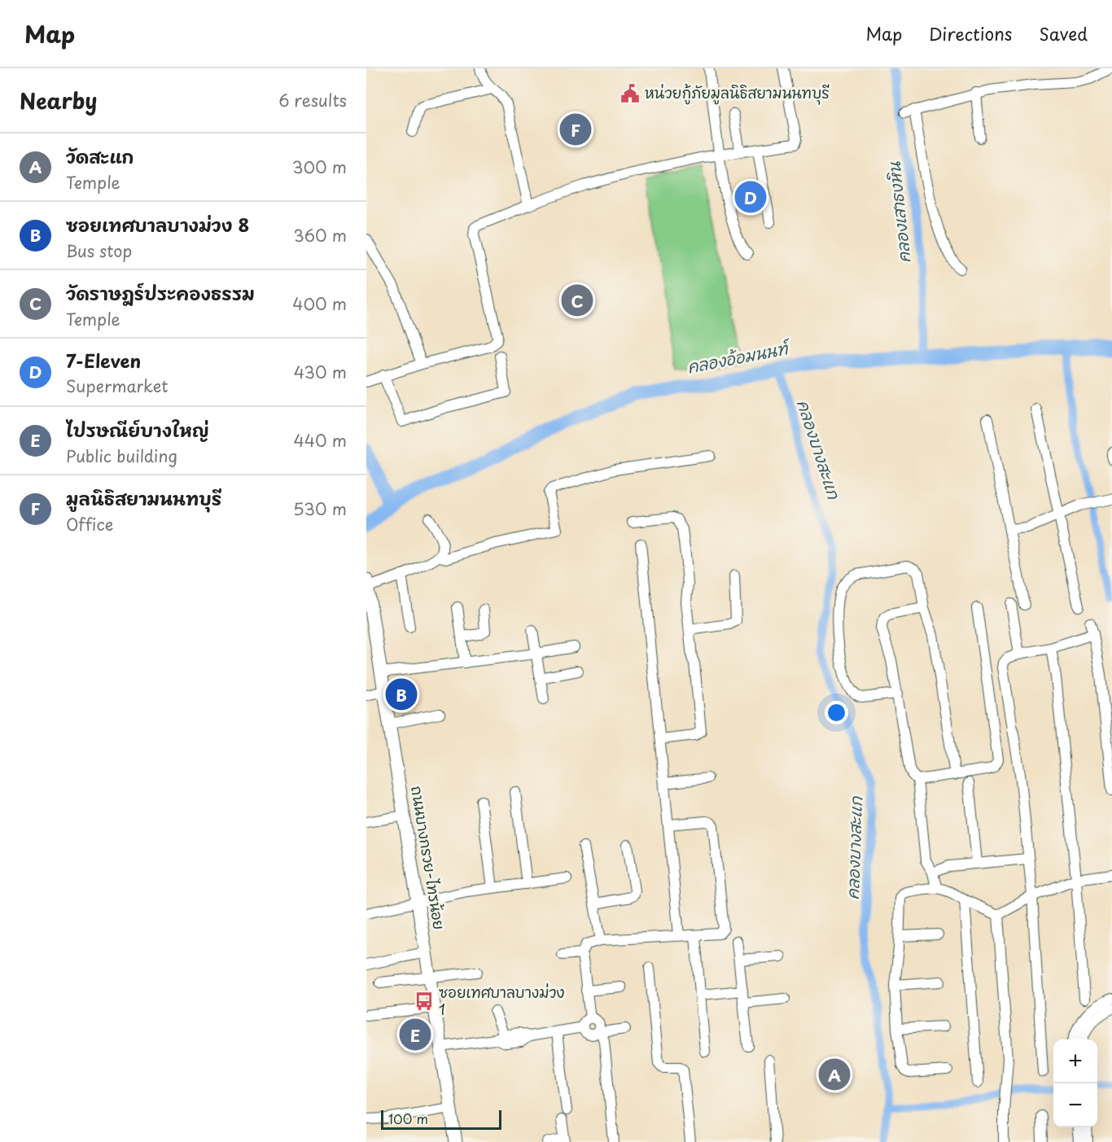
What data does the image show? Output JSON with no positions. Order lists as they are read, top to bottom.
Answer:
{
  "streets": {
    "street": ["ถนนบางกรวย-ไทรน้อย"]
  },
  "water": ["คลองเสาธงหิน", "คลองอ้อมนนท์", "คลองบางสะแก"],
  "places": {
    "public building": ["หน่วยกู้ภัยมูลนิธิสยามนนทบุรี"],
    "bus stop": ["ซอยเทศบาลบางม่วง 1"]
  },
  "scale_bar": "100 m",
  "page": {
    "header": "Map",
    "nav": ["Map", "Directions", "Saved"],
    "heading": ["Nearby", "6 results"],
    "pins": [
      "F",
      "D",
      "C",
      "B",
      "E",
      "A"
    ],
    "list": [
      {
        "mark": "A",
        "name": "วัดสะแก",
        "note": "Temple",
        "value": "300 m"
      },
      {
        "mark": "B",
        "name": "ซอยเทศบาลบางม่วง 8",
        "note": "Bus stop",
        "value": "360 m"
      },
      {
        "mark": "C",
        "name": "วัดราษฎร์ประคองธรรม",
        "note": "Temple",
        "value": "400 m"
      },
      {
        "mark": "D",
        "name": "7-Eleven",
        "note": "Supermarket",
        "value": "430 m"
      },
      {
        "mark": "E",
        "name": "ไปรษณีย์บางใหญ่",
        "note": "Public building",
        "value": "440 m"
      },
      {
        "mark": "F",
        "name": "มูลนิธิสยามนนทบุรี",
        "note": "Office",
        "value": "530 m"
      }
    ],
    "map_buttons": ["+", "−"],
    "scale": "100 m"
  }
}
